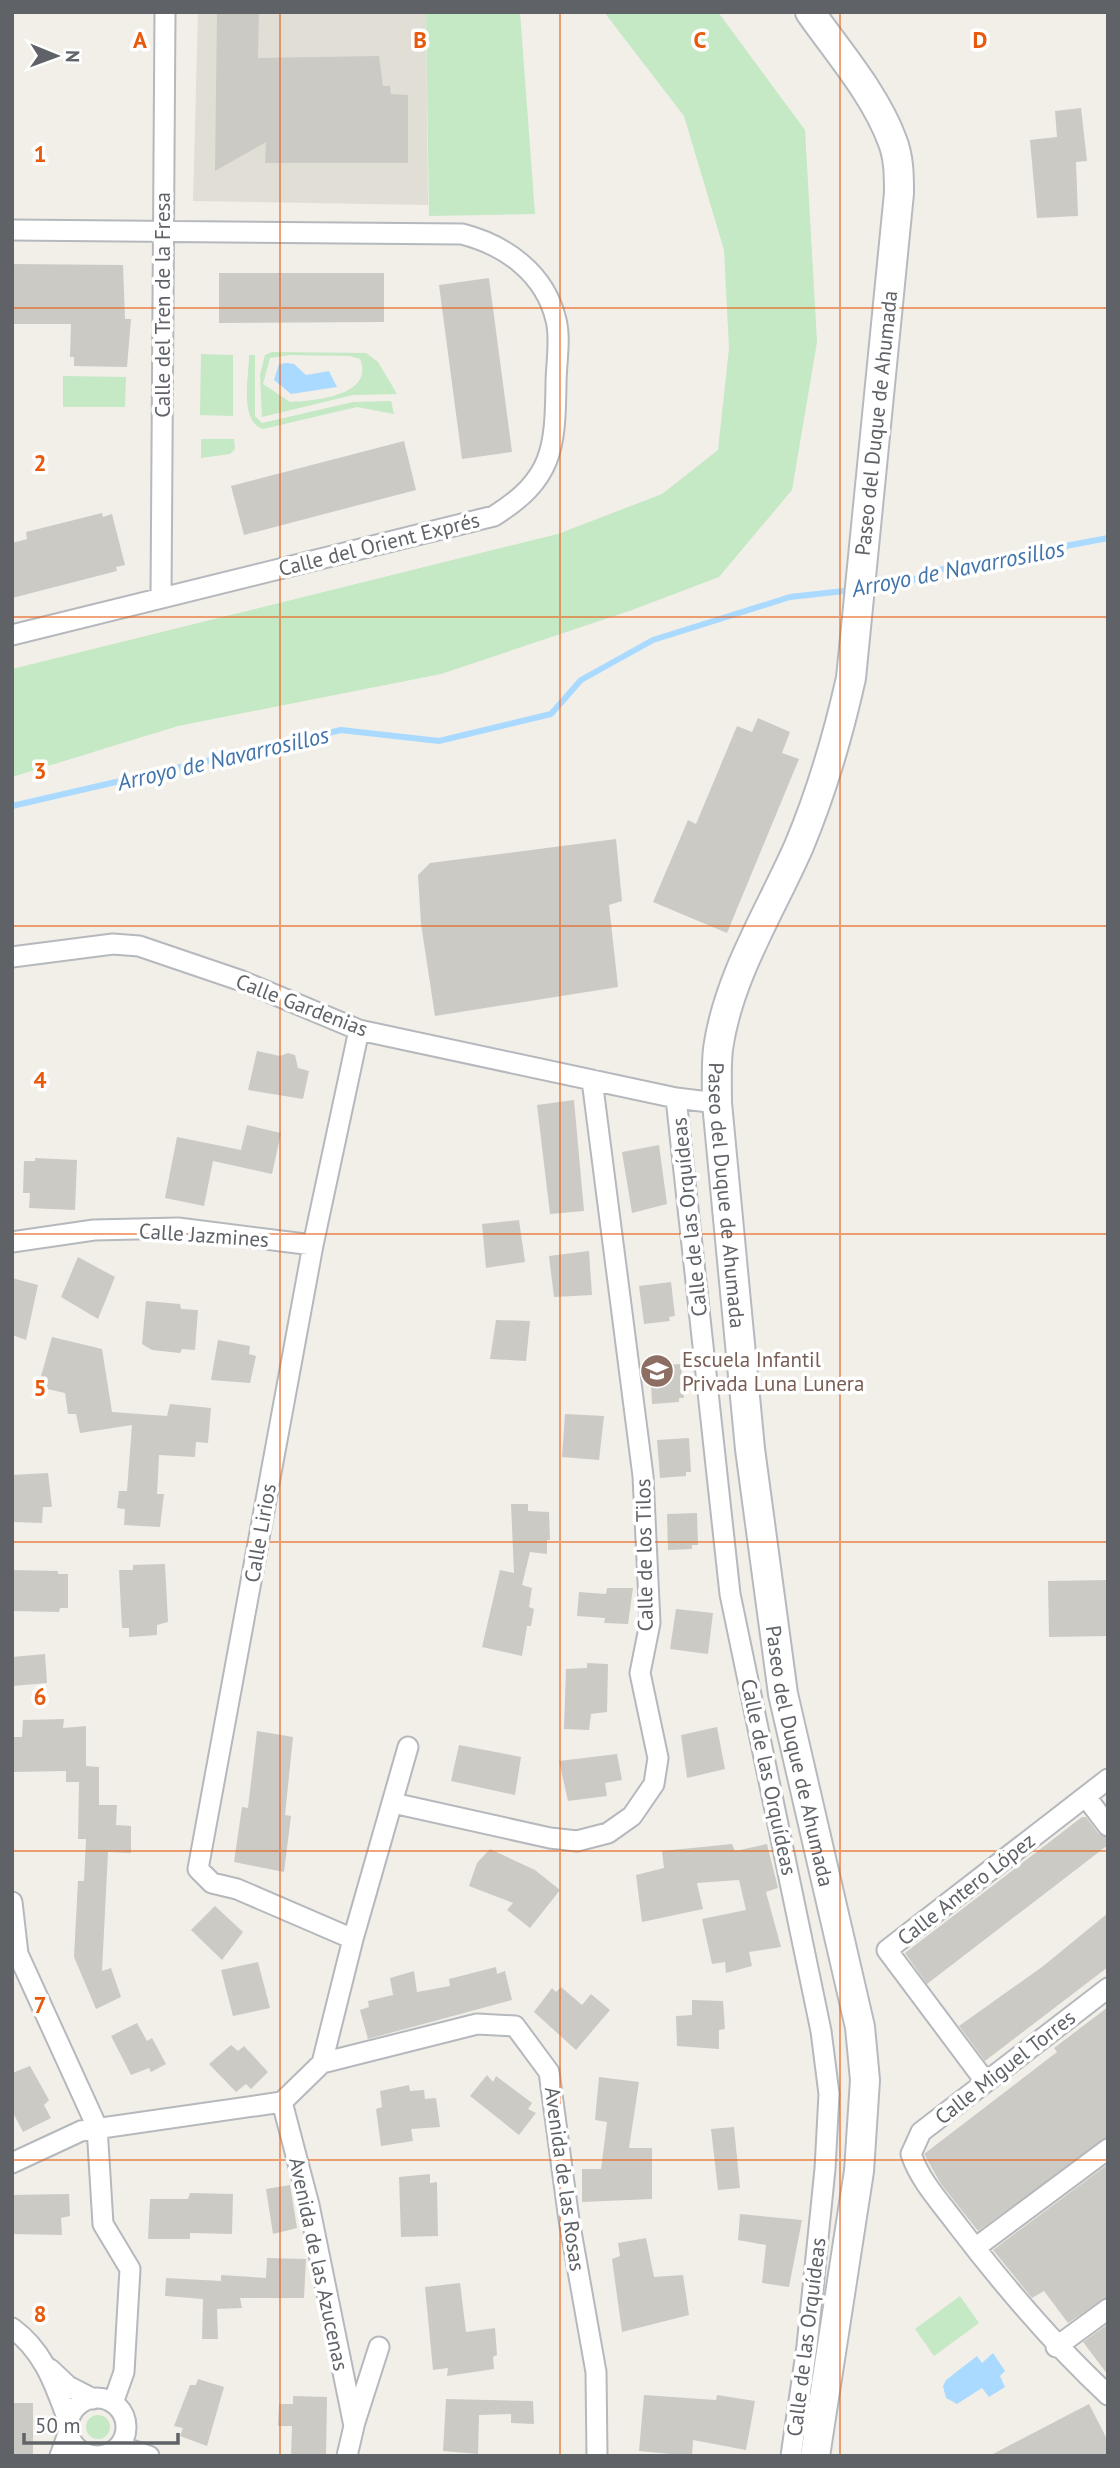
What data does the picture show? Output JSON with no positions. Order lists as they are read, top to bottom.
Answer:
{
  "streets": {
    "main road": ["Paseo del Duque de Ahumada"],
    "street": [
      "Calle del Tren de la Fresa",
      "Calle del Orient Exprés",
      "Calle Gardenias",
      "Calle de las Orquídeas",
      "Calle Jazmines",
      "Calle Lirios",
      "Calle de los Tilos",
      "Calle Antero López",
      "Calle Miguel Torres",
      "Avenida de las Rosas",
      "Avenida de las Azucenas"
    ]
  },
  "crossings": [
    ["Calle del Tren de la Fresa", "Calle del Orient Exprés"],
    ["Paseo del Duque de Ahumada", "Calle Gardenias"],
    ["Calle Gardenias", "Calle de las Orquídeas"],
    ["Calle Gardenias", "Calle Lirios"],
    ["Calle Gardenias", "Calle de los Tilos"],
    ["Calle Jazmines", "Calle Lirios"],
    ["Calle Antero López", "Calle Miguel Torres"]
  ],
  "water": ["Arroyo de Navarrosillos"],
  "places": {
    "school or university": ["Escuela Infantil Privada Luna Lunera"]
  },
  "scale_bar": "50 m",
  "north": "right",
  "grid": {
    "columns": [
      "A",
      "B",
      "C",
      "D"
    ],
    "rows": [
      "1",
      "2",
      "3",
      "4",
      "5",
      "6",
      "7",
      "8"
    ]
  }
}
